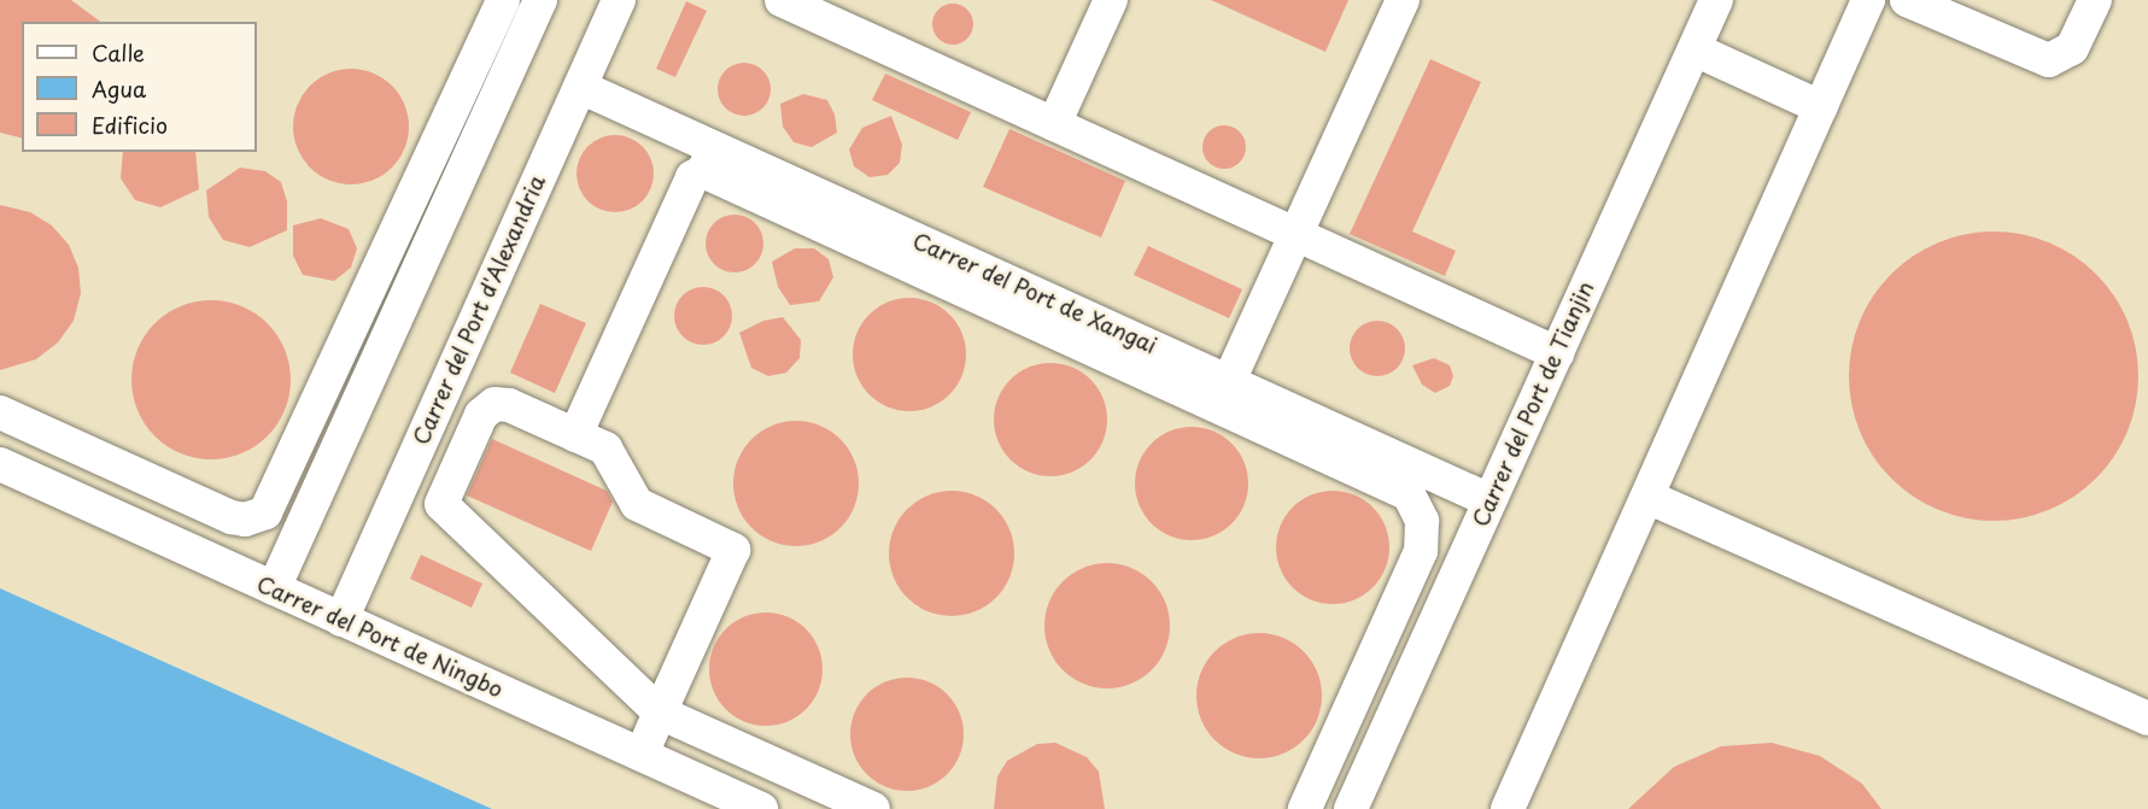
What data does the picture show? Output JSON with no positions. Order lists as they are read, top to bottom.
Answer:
{
  "streets": {
    "street": [
      "Carrer del Port de Xangai",
      "Carrer del Port d'Alexandria",
      "Carrer del Port de Tianjin",
      "Carrer del Port de Ningbo"
    ]
  },
  "crossings": [
    ["Carrer del Port de Xangai", "Carrer del Port d'Alexandria"],
    ["Carrer del Port de Xangai", "Carrer del Port de Tianjin"],
    ["Carrer del Port d'Alexandria", "Carrer del Port de Ningbo"]
  ],
  "legend": ["Calle", "Agua", "Edificio"]
}
